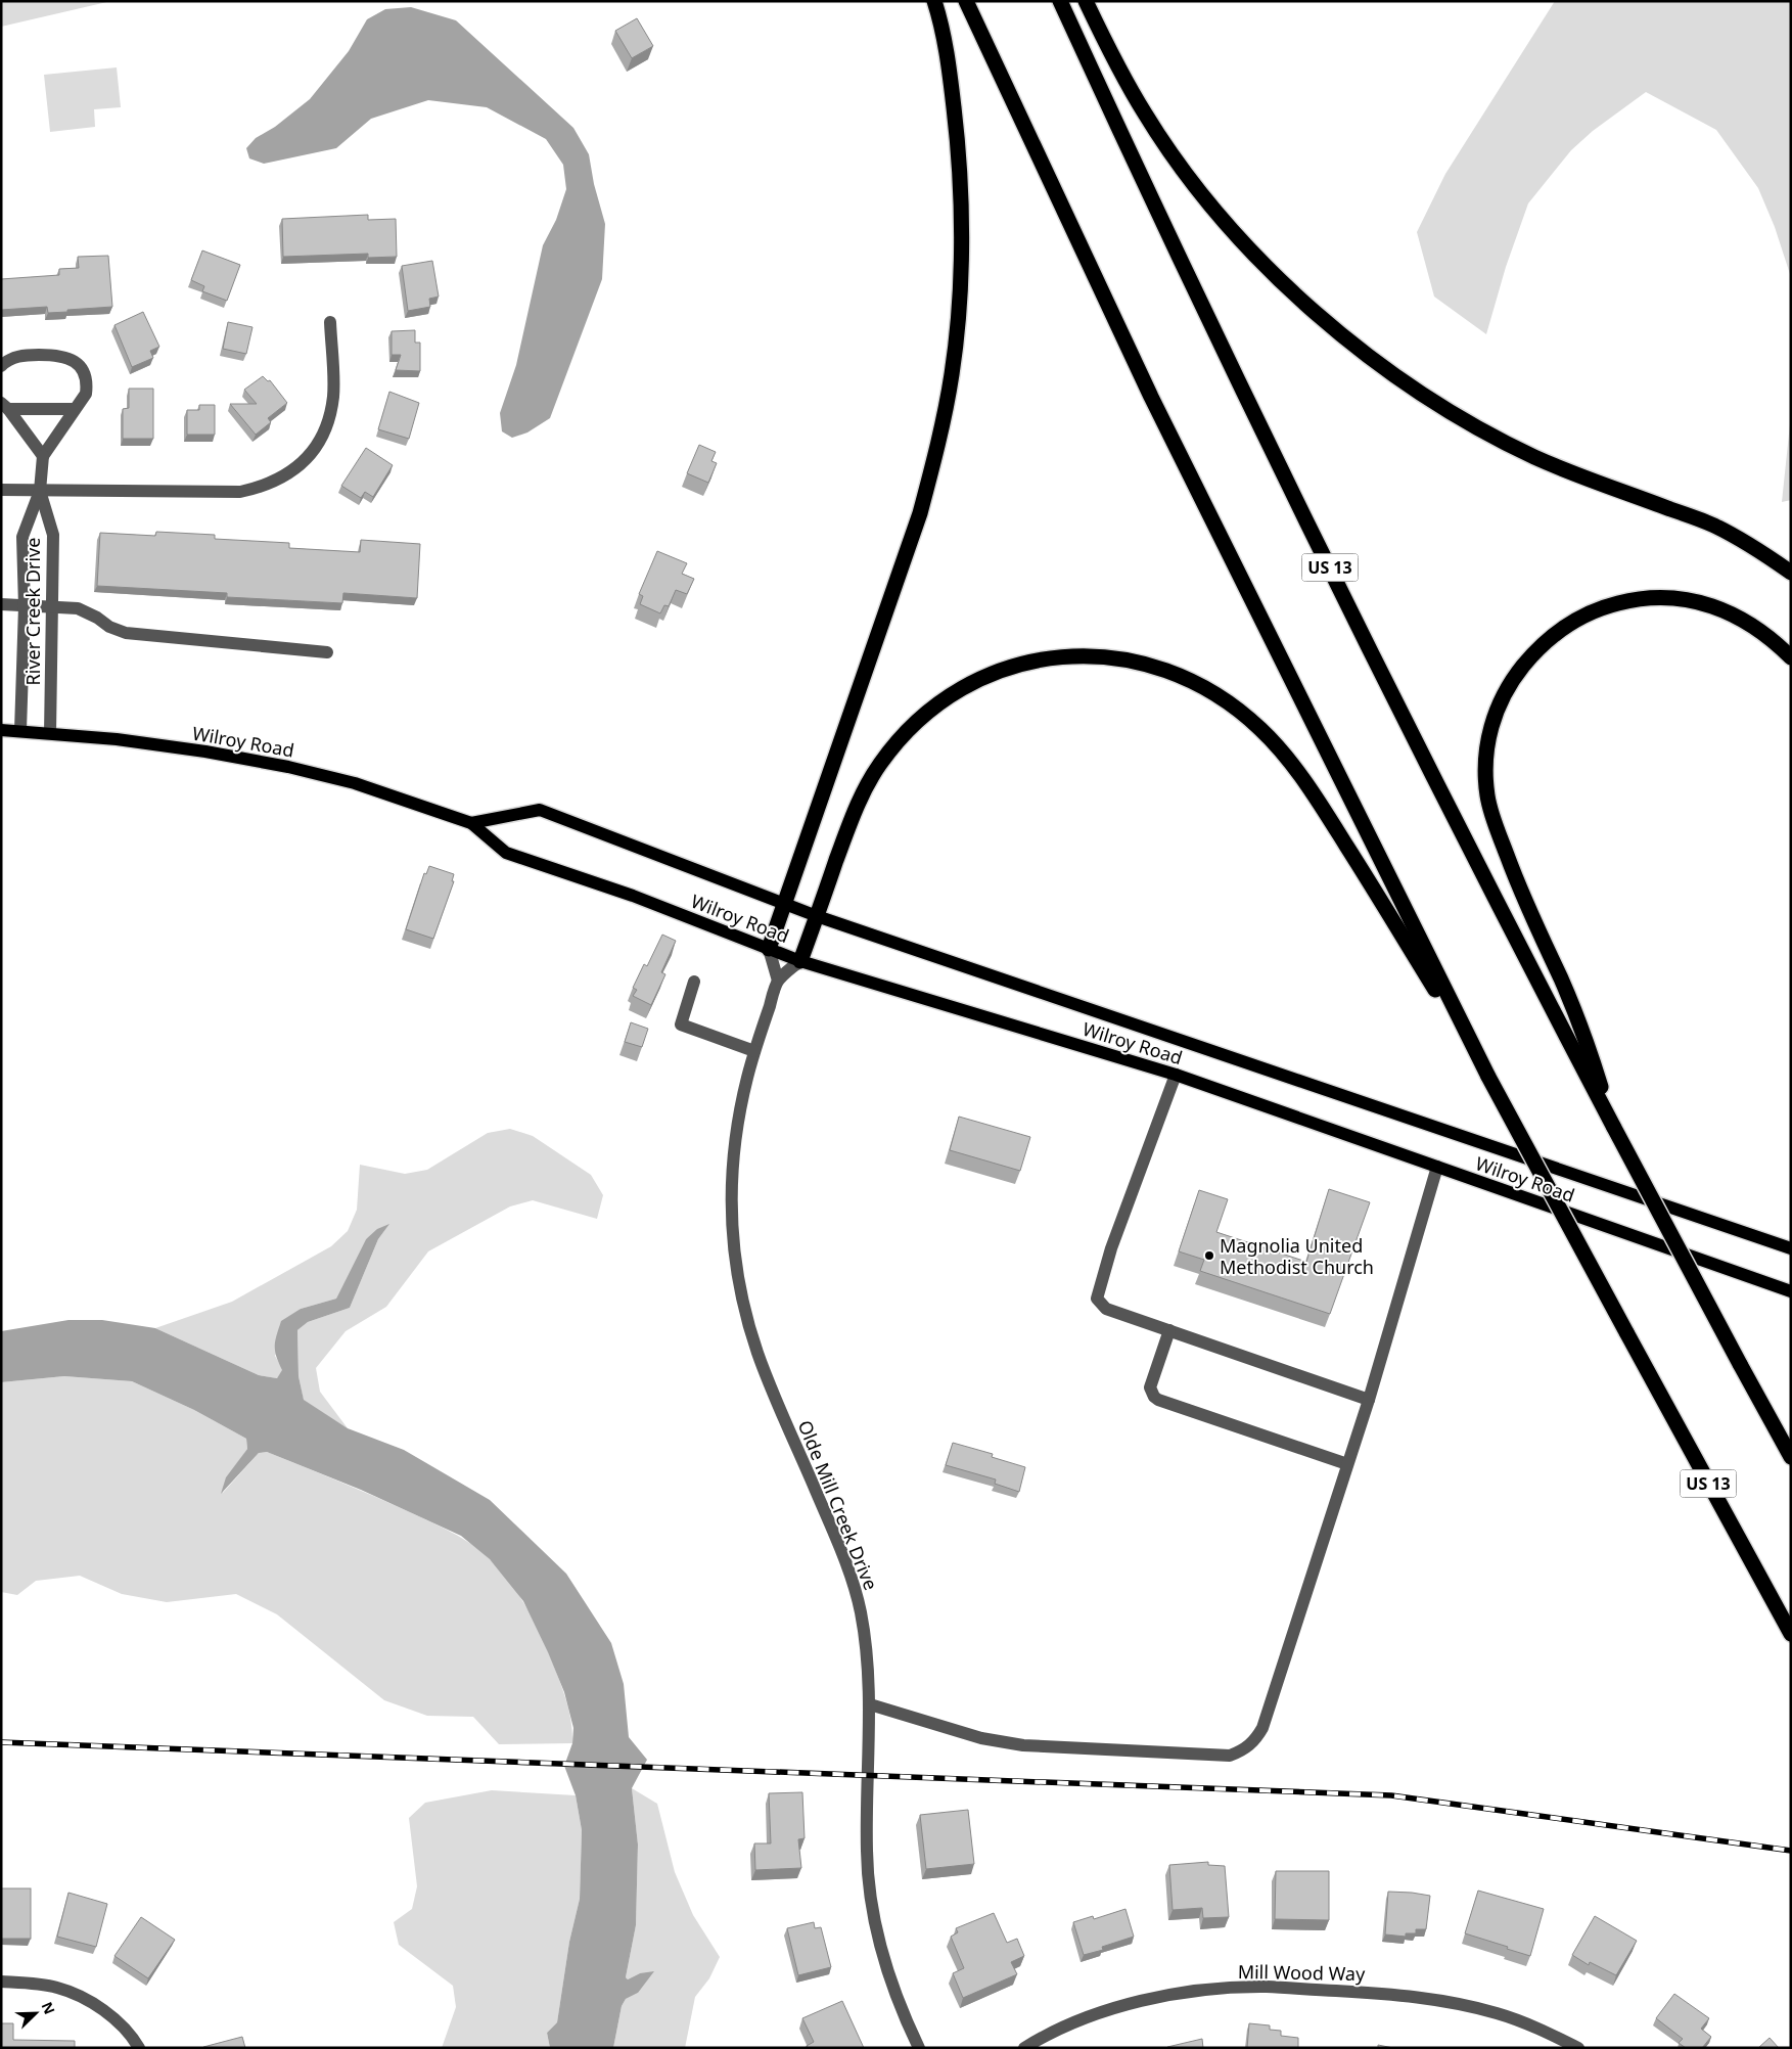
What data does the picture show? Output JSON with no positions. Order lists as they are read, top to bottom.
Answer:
{
  "streets": {
    "highway": ["US 13"],
    "main road": ["Wilroy Road"],
    "street": ["River Creek Drive", "Olde Mill Creek Drive", "Mill Wood Way"]
  },
  "crossings": [
    ["River Creek Drive", "Wilroy Road"]
  ],
  "places": ["Magnolia United Methodist Church"],
  "north": "top right"
}
